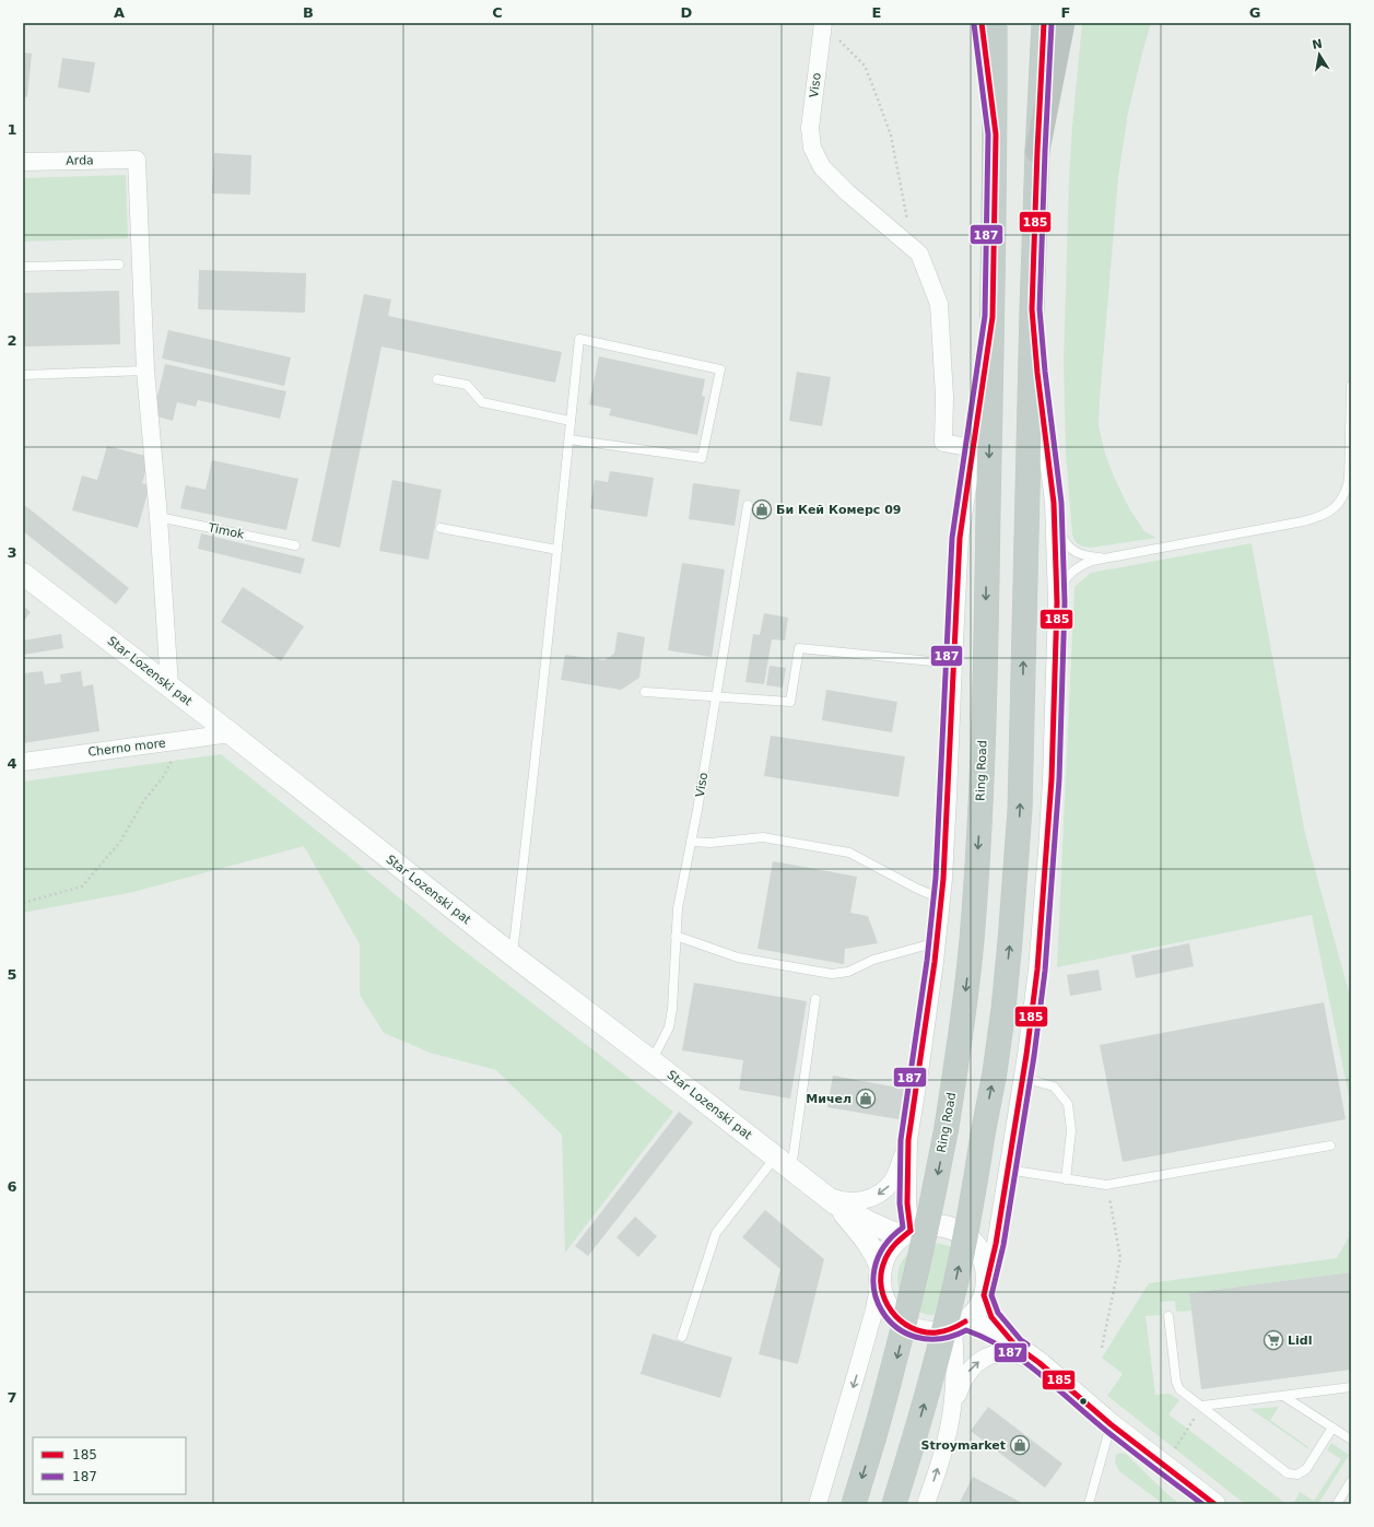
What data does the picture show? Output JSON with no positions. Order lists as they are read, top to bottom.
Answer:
{
  "streets": {
    "highway": ["Ring Road"],
    "street": [
      "Viso",
      "Arda",
      "Star Lozenski pat",
      "Cherno more"
    ],
    "lane": ["Timok"]
  },
  "crossings": [
    ["Viso", "Star Lozenski pat"],
    ["Star Lozenski pat", "Cherno more"]
  ],
  "places": {
    "shop": ["Би Кей Комерс 09", "Мичел", "Stroymarket"],
    "supermarket": ["Lidl"]
  },
  "lines": ["transit line 185", "transit line 187"],
  "legend": ["185", "187"],
  "north": "top",
  "grid": {
    "columns": [
      "A",
      "B",
      "C",
      "D",
      "E",
      "F",
      "G"
    ],
    "rows": [
      "1",
      "2",
      "3",
      "4",
      "5",
      "6",
      "7"
    ]
  }
}
